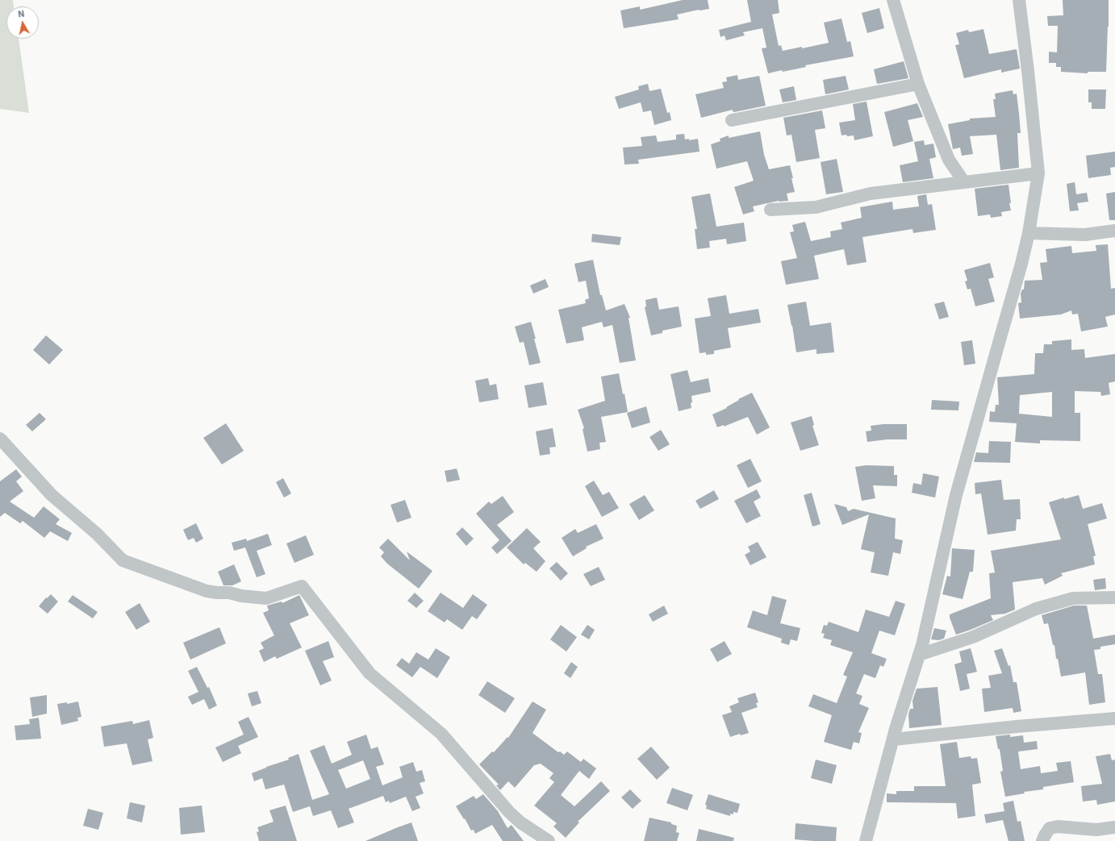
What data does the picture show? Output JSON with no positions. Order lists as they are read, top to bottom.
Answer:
{
  "north": "top"
}
